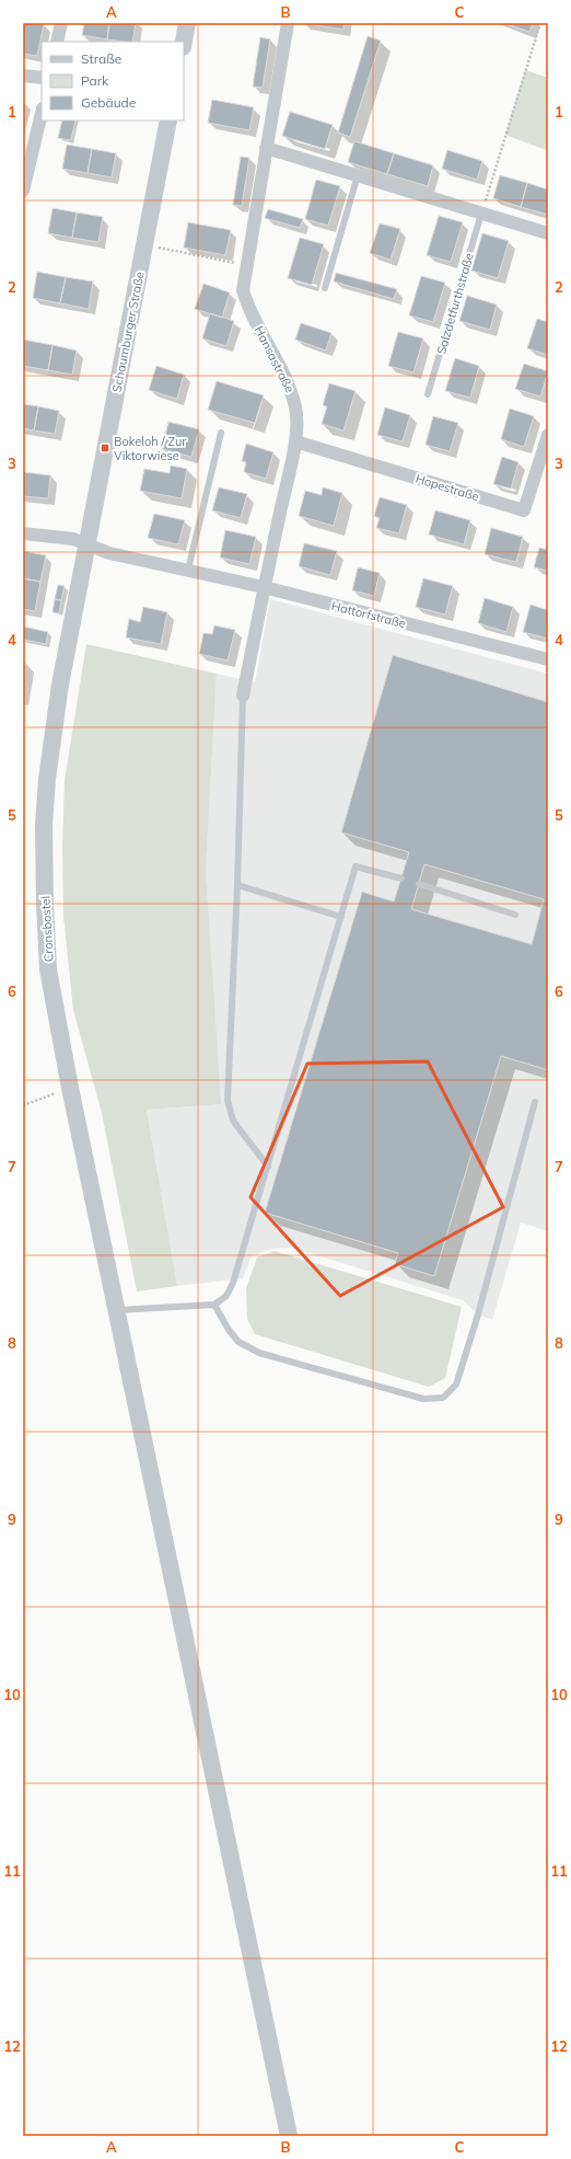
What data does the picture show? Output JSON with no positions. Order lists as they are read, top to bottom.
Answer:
{
  "streets": {
    "street": [
      "Schaumburger Straße",
      "Hansastraße",
      "Hopestraße",
      "Hattorfstraße",
      "Cronsbostel"
    ],
    "lane": ["Salzdetfurthstraße"]
  },
  "crossings": [
    ["Schaumburger Straße", "Hattorfstraße"],
    ["Schaumburger Straße", "Cronsbostel"],
    ["Hansastraße", "Hopestraße"],
    ["Hansastraße", "Hattorfstraße"],
    ["Hattorfstraße", "Cronsbostel"]
  ],
  "places": {
    "transit": ["Bokeloh / Zur Viktorwiese"]
  },
  "legend": ["Straße", "Park", "Gebäude"],
  "grid": {
    "columns": ["A", "B", "C"],
    "rows": [
      "1",
      "2",
      "3",
      "4",
      "5",
      "6",
      "7",
      "8",
      "9",
      "10",
      "11",
      "12"
    ]
  }
}
